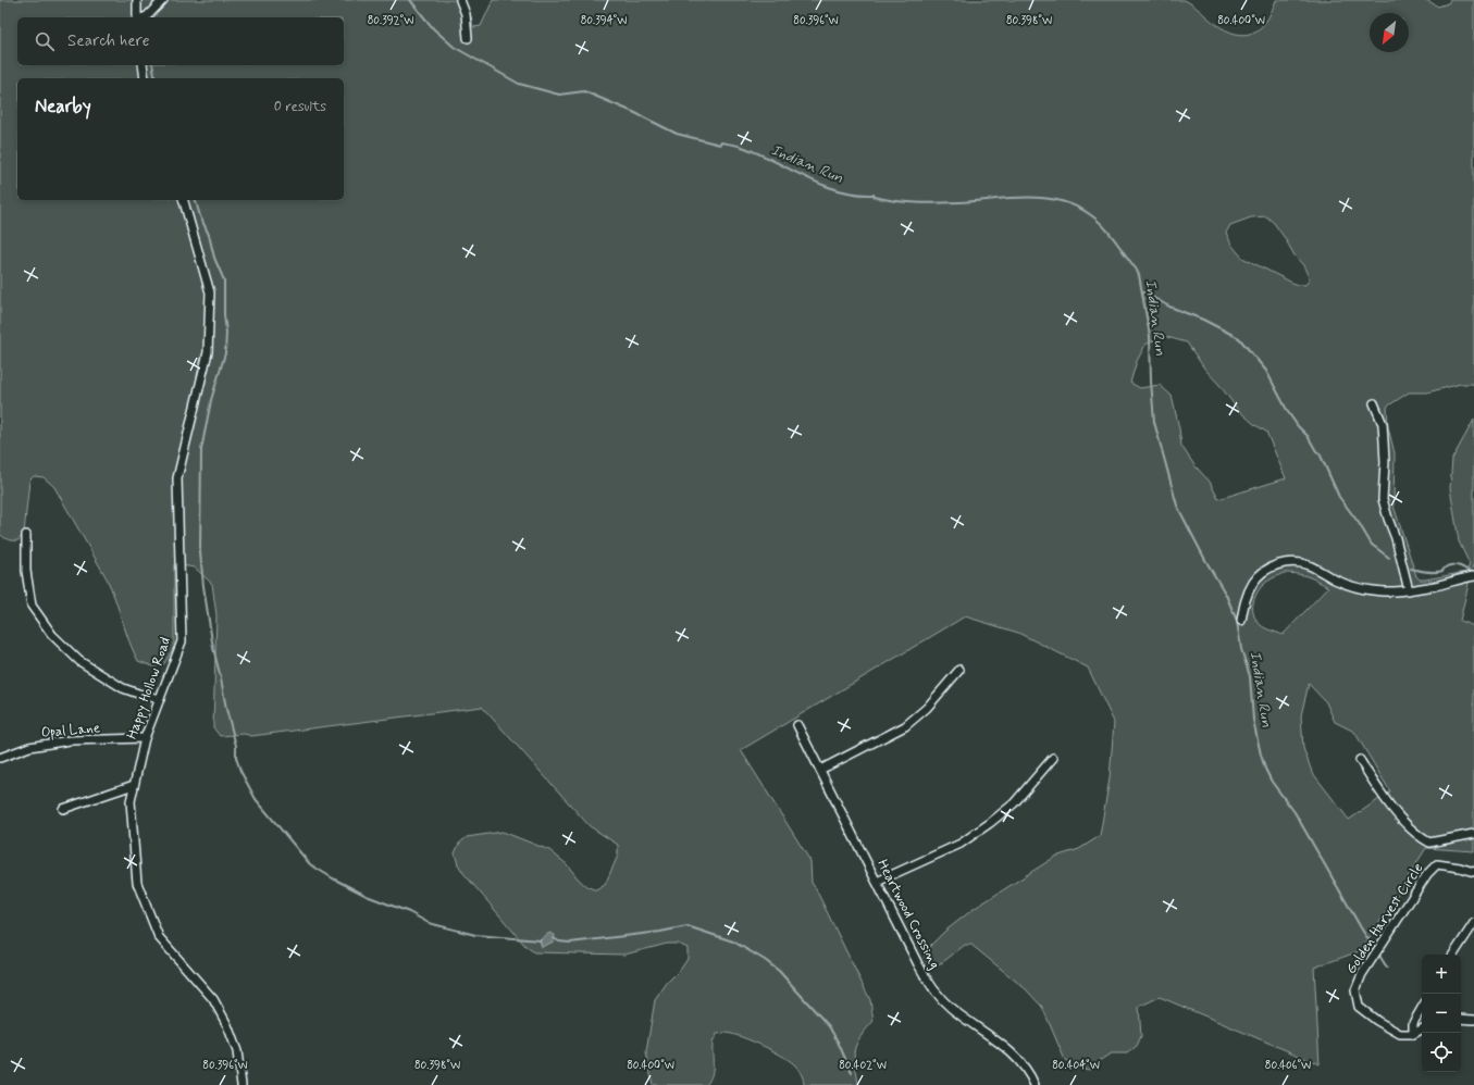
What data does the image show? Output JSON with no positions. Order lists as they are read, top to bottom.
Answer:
{
  "streets": {
    "street": [
      "Happy Hollow Road",
      "Opal Lane",
      "Heartwood Crossing",
      "Golden Harvest Circle"
    ]
  },
  "crossings": [
    ["Happy Hollow Road", "Opal Lane"]
  ],
  "water": ["Indian Run"],
  "north": "bottom left",
  "page": {
    "search": "Search here",
    "heading": ["Nearby", "0 results"],
    "map_buttons": ["+", "−"]
  },
  "coordinates": [
    "80.392°W",
    "80.394°W",
    "80.396°W",
    "80.398°W",
    "80.400°W",
    "80.402°W",
    "80.404°W",
    "80.406°W"
  ]
}
